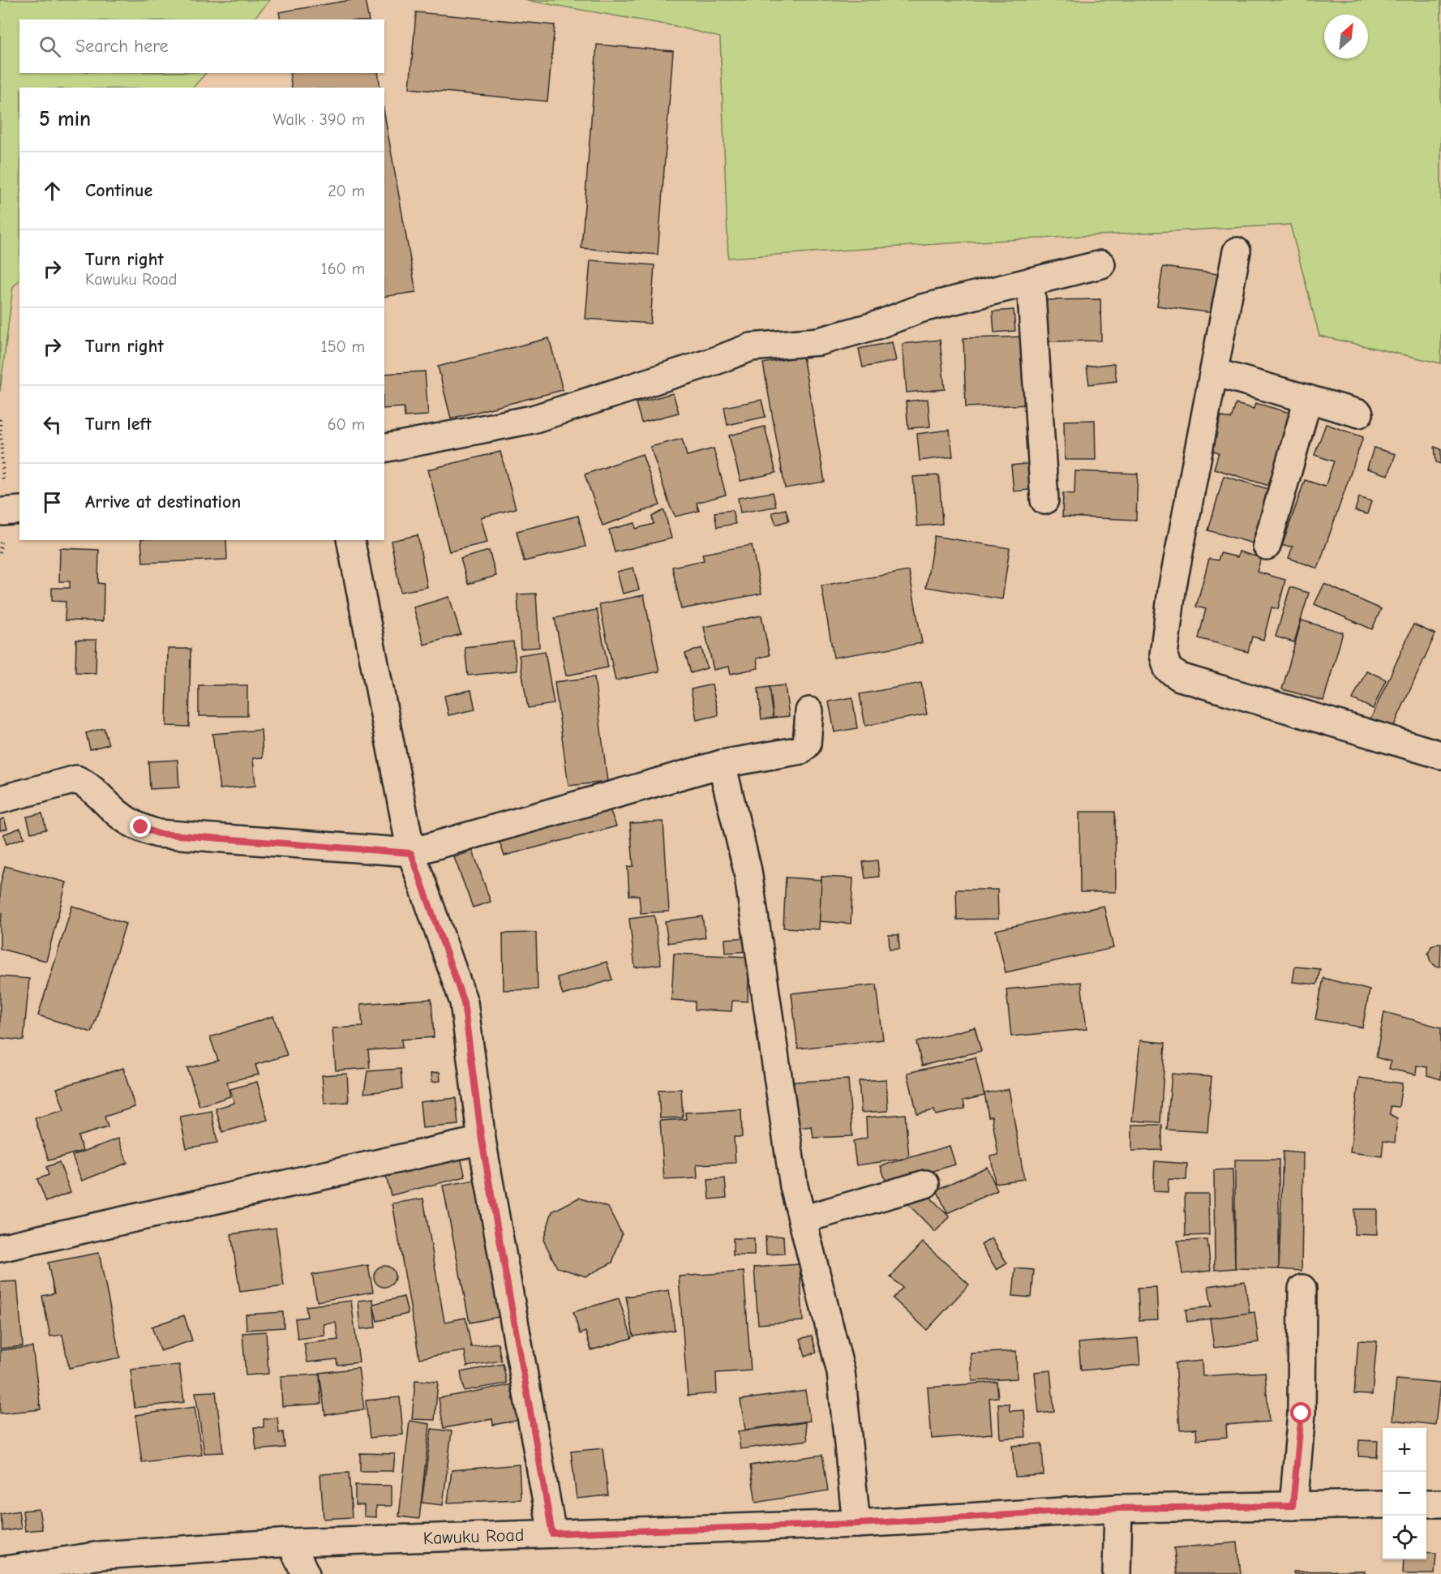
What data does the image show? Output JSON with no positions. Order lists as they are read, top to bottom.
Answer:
{
  "streets": {
    "street": ["Kawuku Road"]
  },
  "north": "top right",
  "page": {
    "search": "Search here",
    "heading": ["5 min", "Walk · 390 m"],
    "list": [
      ["Continue", "20 m"],
      ["Turn right", "Kawuku Road", "160 m"],
      ["Turn right", "150 m"],
      ["Turn left", "60 m"],
      "Arrive at destination"
    ],
    "map_buttons": ["+", "−"]
  }
}
